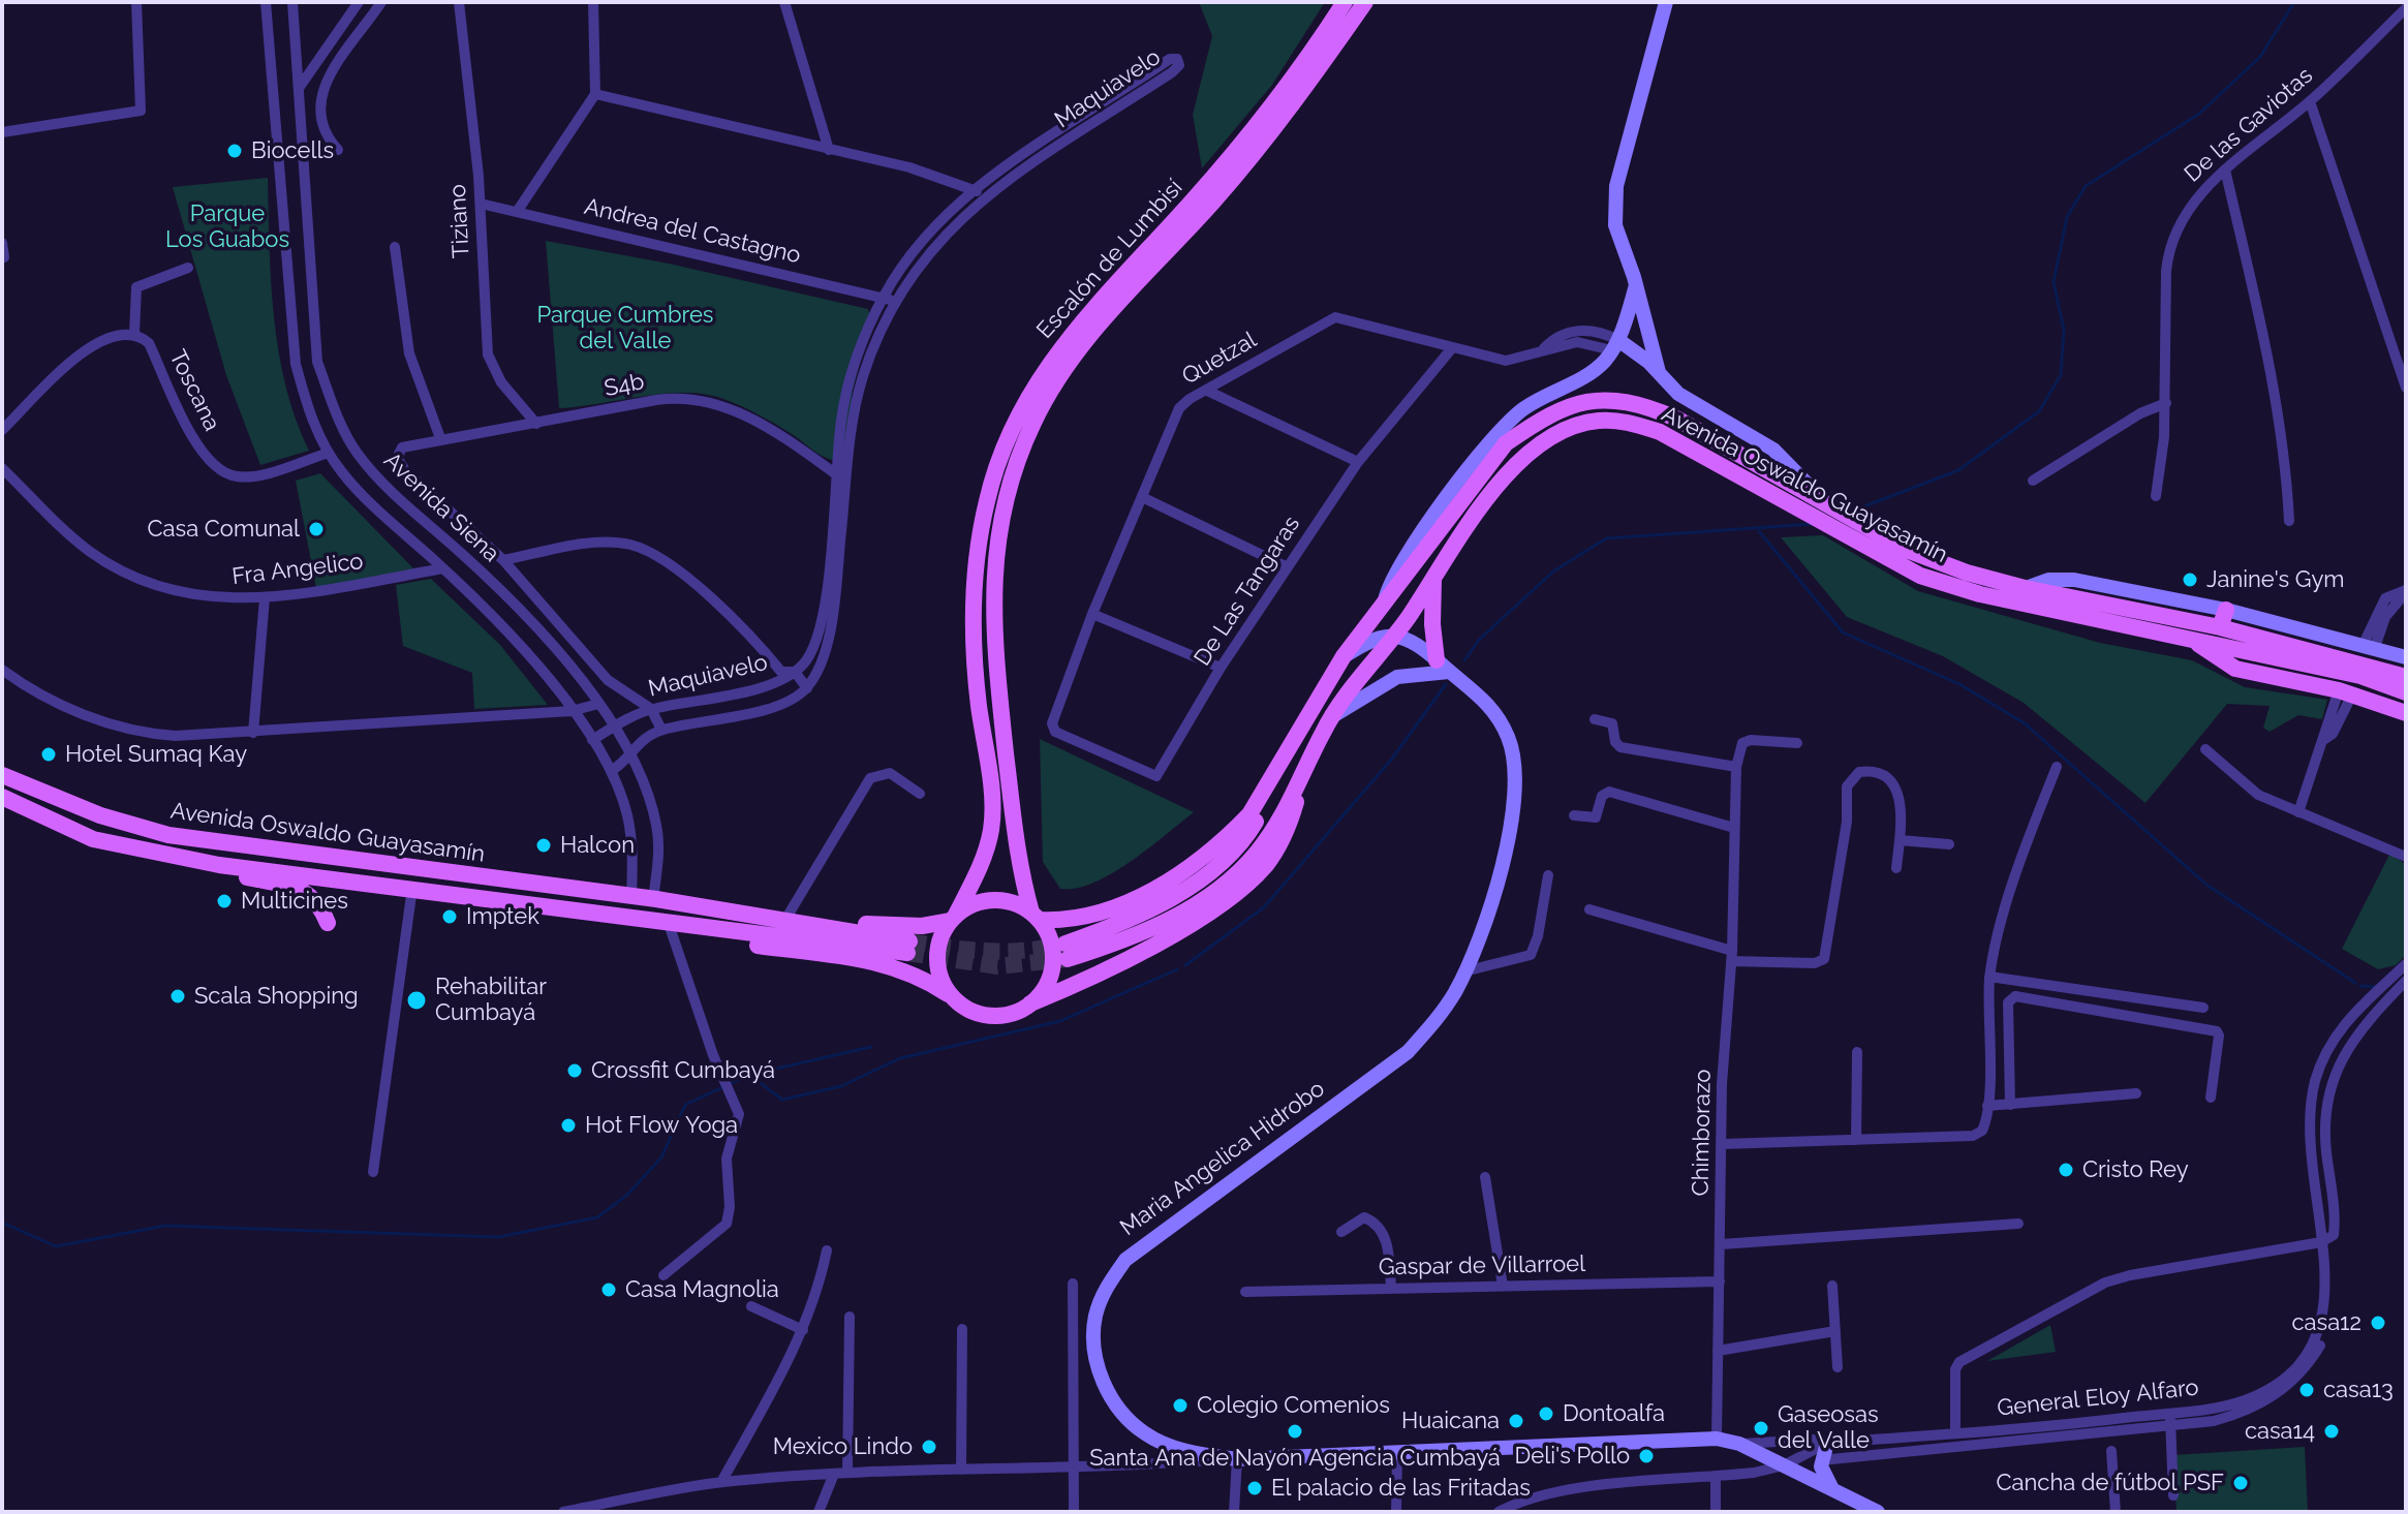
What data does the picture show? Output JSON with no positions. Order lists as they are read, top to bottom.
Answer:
{
  "streets": {
    "main road": ["Escalón de Lumbisí", "Avenida Oswaldo Guayasamín"],
    "street": [
      "Maquiavelo",
      "De las Gaviotas",
      "Tiziano",
      "Andrea del Castagno",
      "Quetzal",
      "S4b",
      "Toscana",
      "Avenida Siena",
      "Fra Angelico",
      "De Las Tangaras",
      "Chimborazo",
      "Maria Angelica Hidrobo",
      "Gaspar de Villarroel",
      "General Eloy Alfaro"
    ]
  },
  "crossings": [
    ["Maquiavelo", "Andrea del Castagno"],
    ["Maquiavelo", "S4b"],
    ["Maquiavelo", "Avenida Siena"],
    ["Tiziano", "Andrea del Castagno"],
    ["Tiziano", "S4b"],
    ["Escalón de Lumbisí", "Avenida Oswaldo Guayasamín"],
    ["Quetzal", "De Las Tangaras"],
    ["Toscana", "Avenida Siena"],
    ["Avenida Oswaldo Guayasamín", "Avenida Siena"],
    ["Avenida Oswaldo Guayasamín", "Maria Angelica Hidrobo"],
    ["Avenida Siena", "Fra Angelico"],
    ["Chimborazo", "Maria Angelica Hidrobo"],
    ["Chimborazo", "Gaspar de Villarroel"],
    ["Maria Angelica Hidrobo", "General Eloy Alfaro"]
  ],
  "parks": ["Parque Los Guabos", "Parque Cumbres del Valle"],
  "places": [
    "Biocells",
    "Casa Comunal",
    "Janine's Gym",
    "Hotel Sumaq Kay",
    "Halcon",
    "Multicines",
    "Imptek",
    "Scala Shopping",
    "Rehabilitar Cumbayá",
    "Crossfit Cumbayá",
    "Hot Flow Yoga",
    "Cristo Rey",
    "Casa Magnolia",
    "casa12",
    "casa13",
    "Colegio Comenios",
    "Dontoalfa",
    "Huaicana",
    "Gaseosas del Valle",
    "Santa Ana de Nayón Agencia Cumbayá",
    "casa14",
    "Mexico Lindo",
    "Deli's Pollo",
    "Cancha de fútbol PSF",
    "El palacio de las Fritadas"
  ]
}
